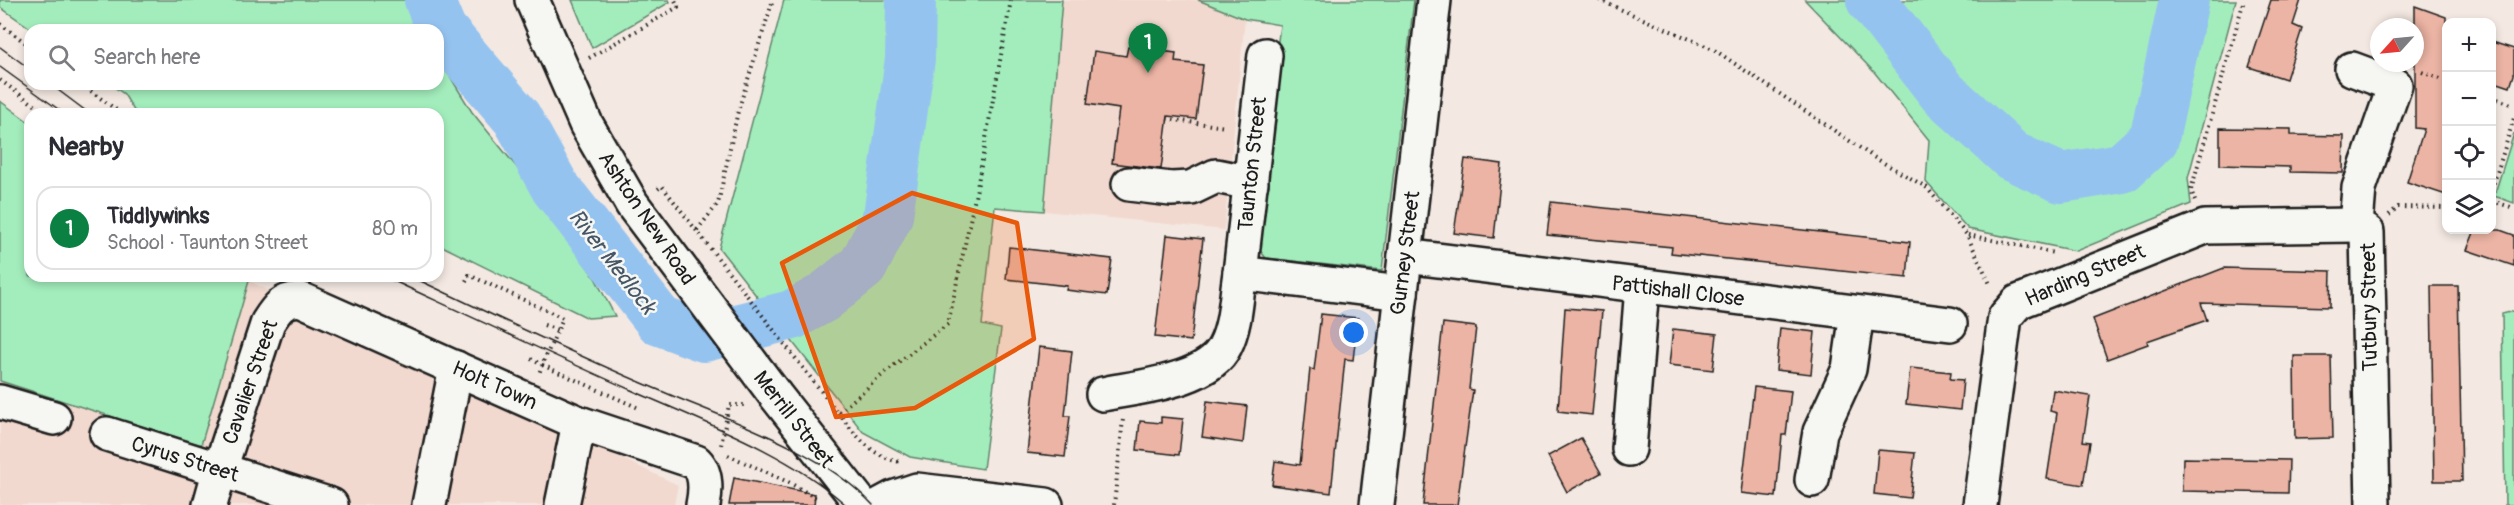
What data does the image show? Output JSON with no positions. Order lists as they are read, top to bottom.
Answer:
{
  "streets": {
    "street": [
      "Taunton Street",
      "Ashton New Road",
      "Gurney Street",
      "Harding Street",
      "Pattishall Close",
      "Tutbury Street",
      "Cavalier Street",
      "Holt Town",
      "Merrill Street",
      "Cyrus Street"
    ]
  },
  "crossings": [
    ["Ashton New Road", "Merrill Street"],
    ["Gurney Street", "Pattishall Close"],
    ["Harding Street", "Tutbury Street"],
    ["Cavalier Street", "Holt Town"],
    ["Cavalier Street", "Cyrus Street"]
  ],
  "water": ["River Medlock"],
  "north": "bottom left",
  "page": {
    "map_buttons": ["+", "−"],
    "pins": "1",
    "search": "Search here",
    "heading": "Nearby",
    "list": [
      {
        "mark": "1",
        "name": "Tiddlywinks",
        "note": "School · Taunton Street",
        "value": "80 m"
      }
    ]
  }
}
